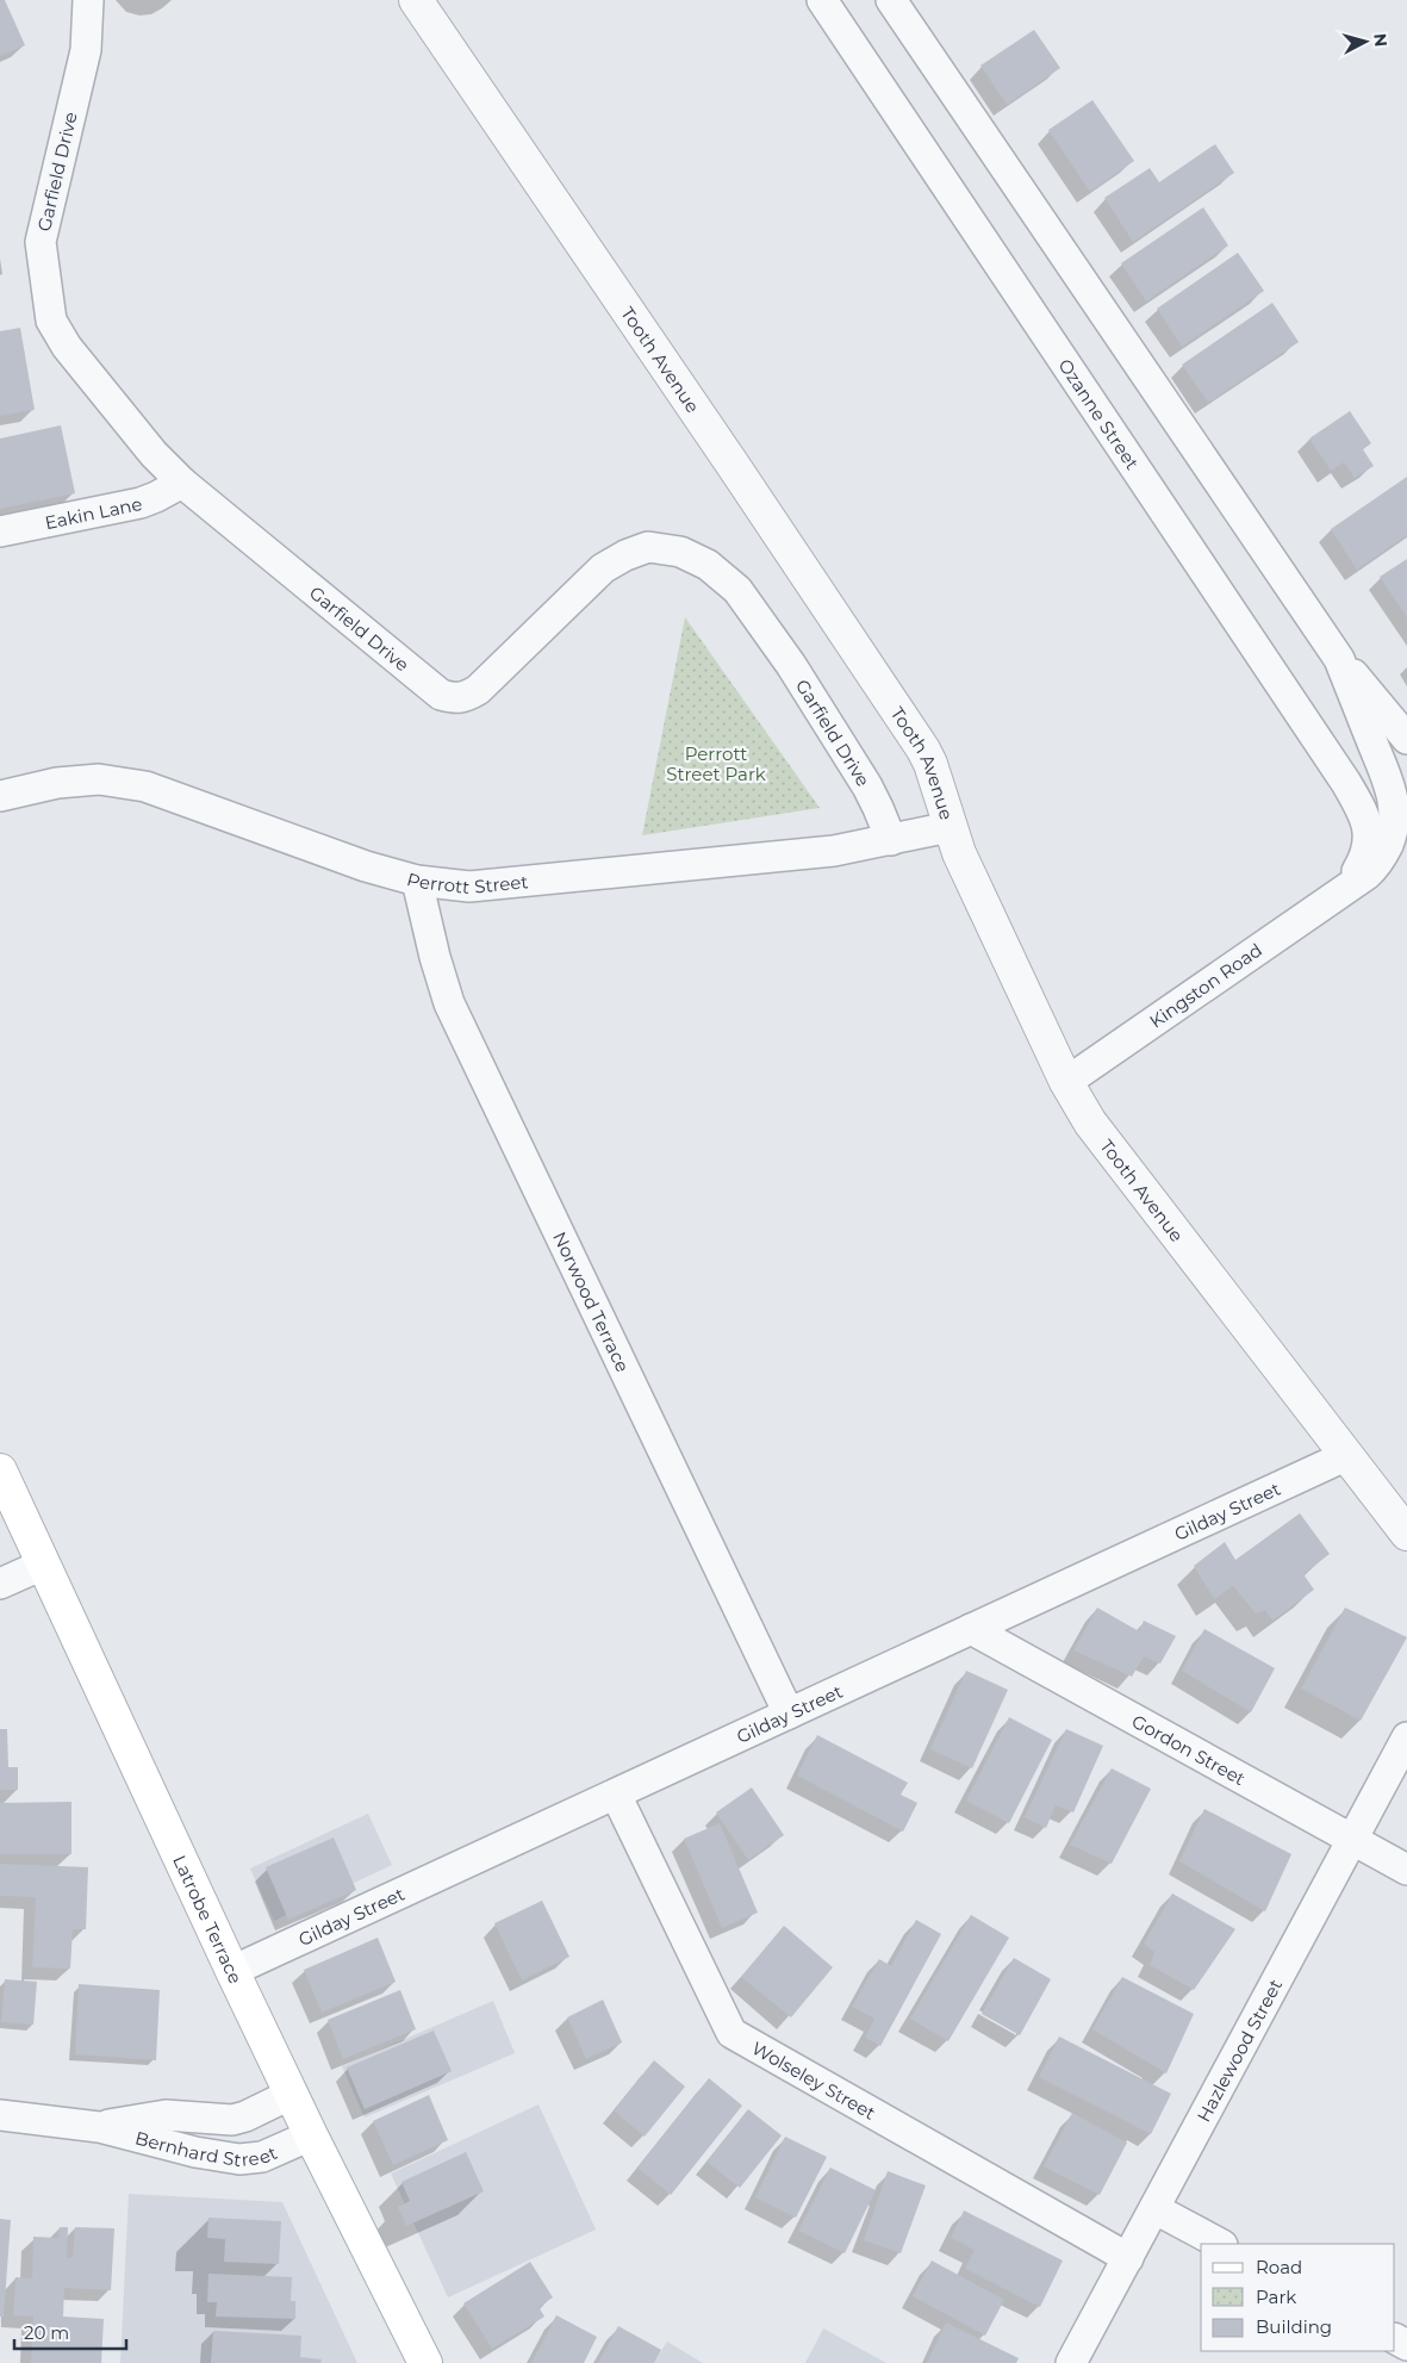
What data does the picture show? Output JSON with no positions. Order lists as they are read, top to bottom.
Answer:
{
  "streets": {
    "main road": ["Latrobe Terrace"],
    "street": [
      "Garfield Drive",
      "Tooth Avenue",
      "Ozanne Street",
      "Eakin Lane",
      "Perrott Street",
      "Kingston Road",
      "Norwood Terrace",
      "Gilday Street",
      "Gordon Street",
      "Hazlewood Street",
      "Wolseley Street",
      "Bernhard Street"
    ]
  },
  "crossings": [
    ["Garfield Drive", "Eakin Lane"],
    ["Garfield Drive", "Perrott Street"],
    ["Tooth Avenue", "Perrott Street"],
    ["Tooth Avenue", "Kingston Road"],
    ["Tooth Avenue", "Gilday Street"],
    ["Ozanne Street", "Kingston Road"],
    ["Perrott Street", "Norwood Terrace"],
    ["Norwood Terrace", "Gilday Street"],
    ["Gilday Street", "Gordon Street"],
    ["Gilday Street", "Latrobe Terrace"],
    ["Gilday Street", "Wolseley Street"],
    ["Gordon Street", "Hazlewood Street"],
    ["Latrobe Terrace", "Bernhard Street"],
    ["Hazlewood Street", "Wolseley Street"]
  ],
  "parks": ["Perrott Street Park"],
  "legend": ["Road", "Park", "Building"],
  "scale_bar": "20 m",
  "north": "right"
}
